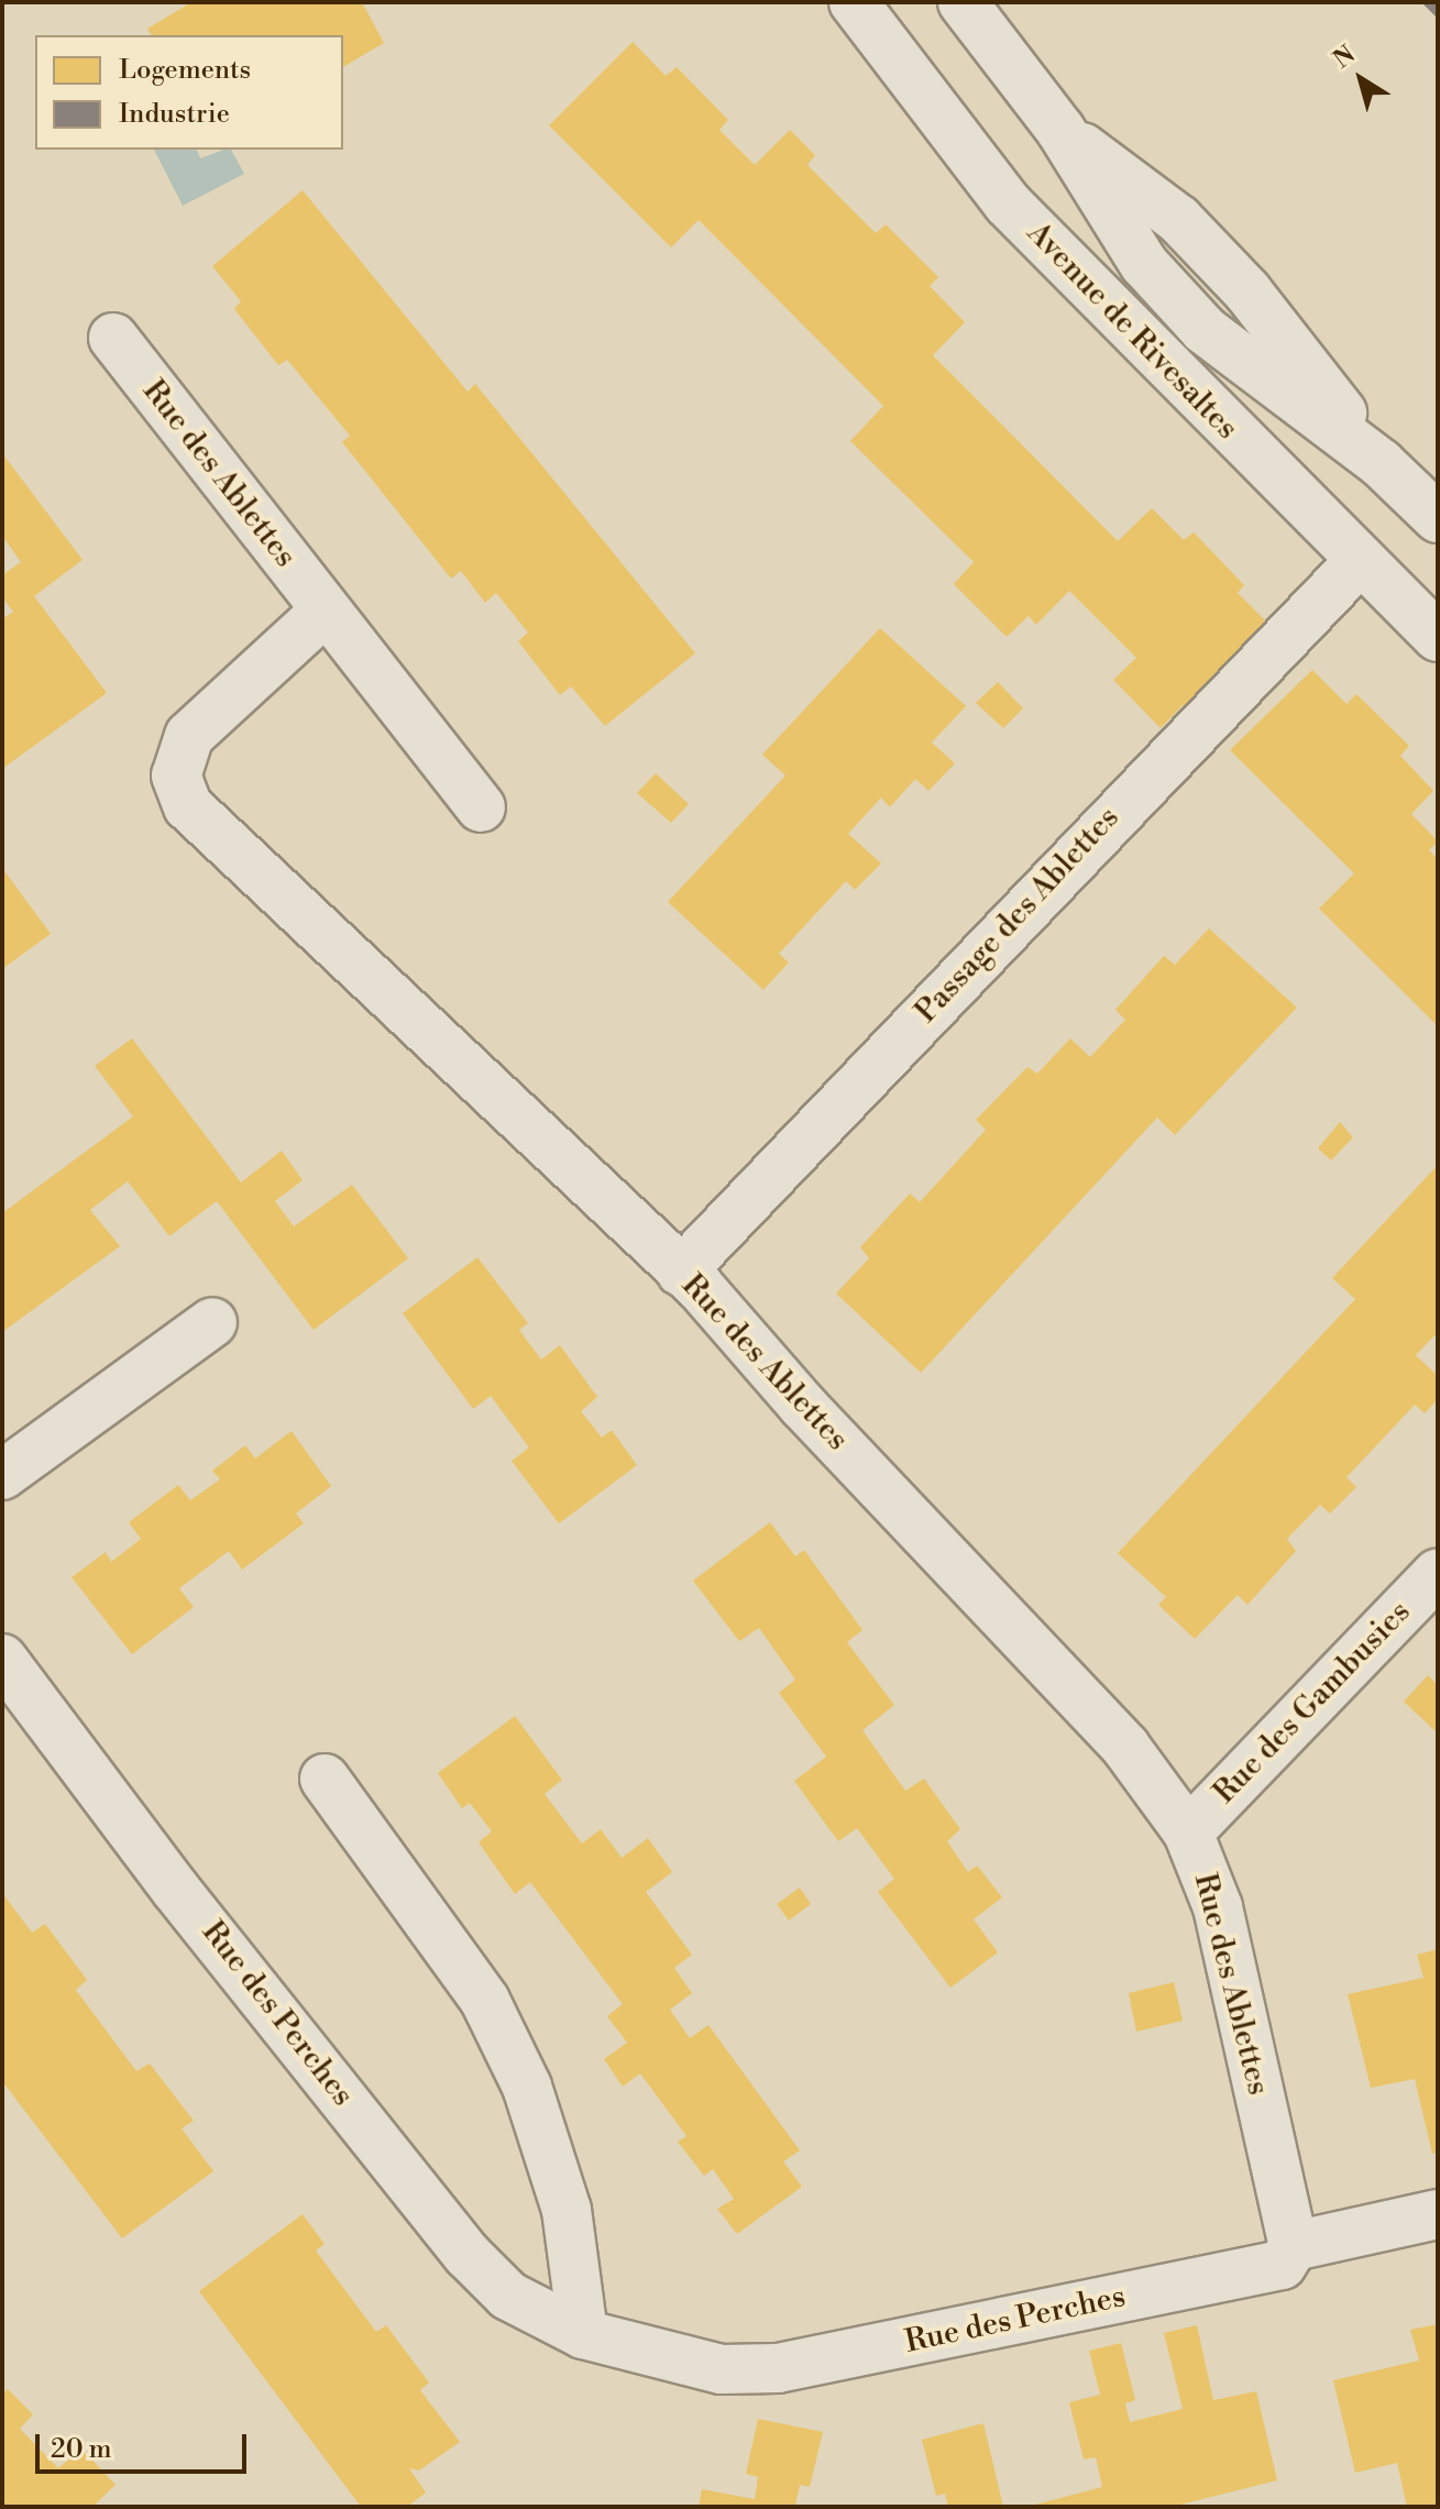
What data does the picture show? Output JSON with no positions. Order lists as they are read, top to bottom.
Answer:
{
  "streets": {
    "street": [
      "Avenue de Rivesaltes",
      "Rue des Ablettes",
      "Passage des Ablettes",
      "Rue des Gambusies",
      "Rue des Perches"
    ]
  },
  "crossings": [
    ["Avenue de Rivesaltes", "Passage des Ablettes"],
    ["Rue des Ablettes", "Passage des Ablettes"],
    ["Rue des Ablettes", "Rue des Gambusies"],
    ["Rue des Ablettes", "Rue des Perches"]
  ],
  "legend": ["Logements", "Industrie"],
  "scale_bar": "20 m",
  "north": "top left"
}
